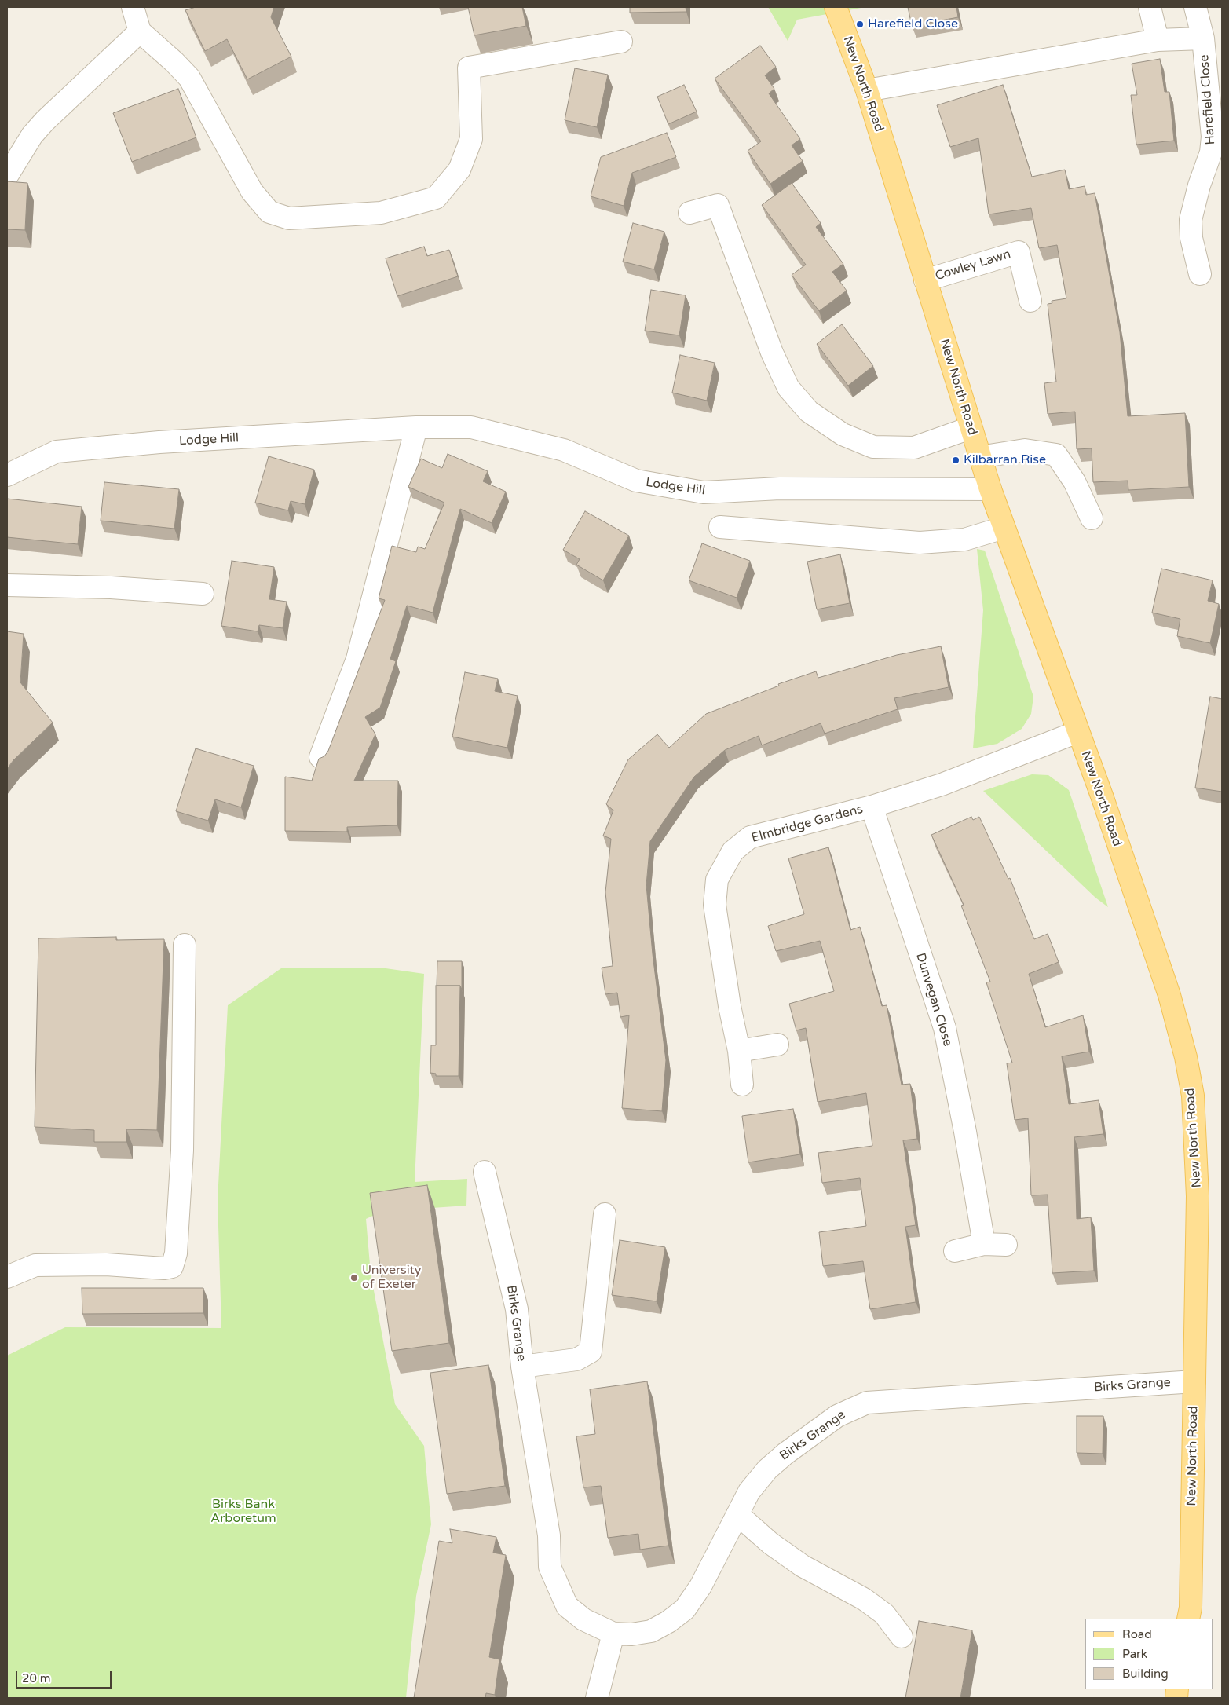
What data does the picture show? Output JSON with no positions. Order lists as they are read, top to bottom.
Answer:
{
  "streets": {
    "main road": ["New North Road"],
    "street": [
      "Harefield Close",
      "Cowley Lawn",
      "Lodge Hill",
      "Elmbridge Gardens",
      "Dunvegan Close",
      "Birks Grange"
    ]
  },
  "crossings": [
    ["New North Road", "Harefield Close"],
    ["New North Road", "Cowley Lawn"],
    ["New North Road", "Lodge Hill"],
    ["New North Road", "Elmbridge Gardens"],
    ["New North Road", "Birks Grange"],
    ["Elmbridge Gardens", "Dunvegan Close"]
  ],
  "parks": ["Birks Bank Arboretum"],
  "places": ["Harefield Close", "Kilbarran Rise", "University of Exeter"],
  "legend": ["Road", "Park", "Building"],
  "scale_bar": "20 m"
}
